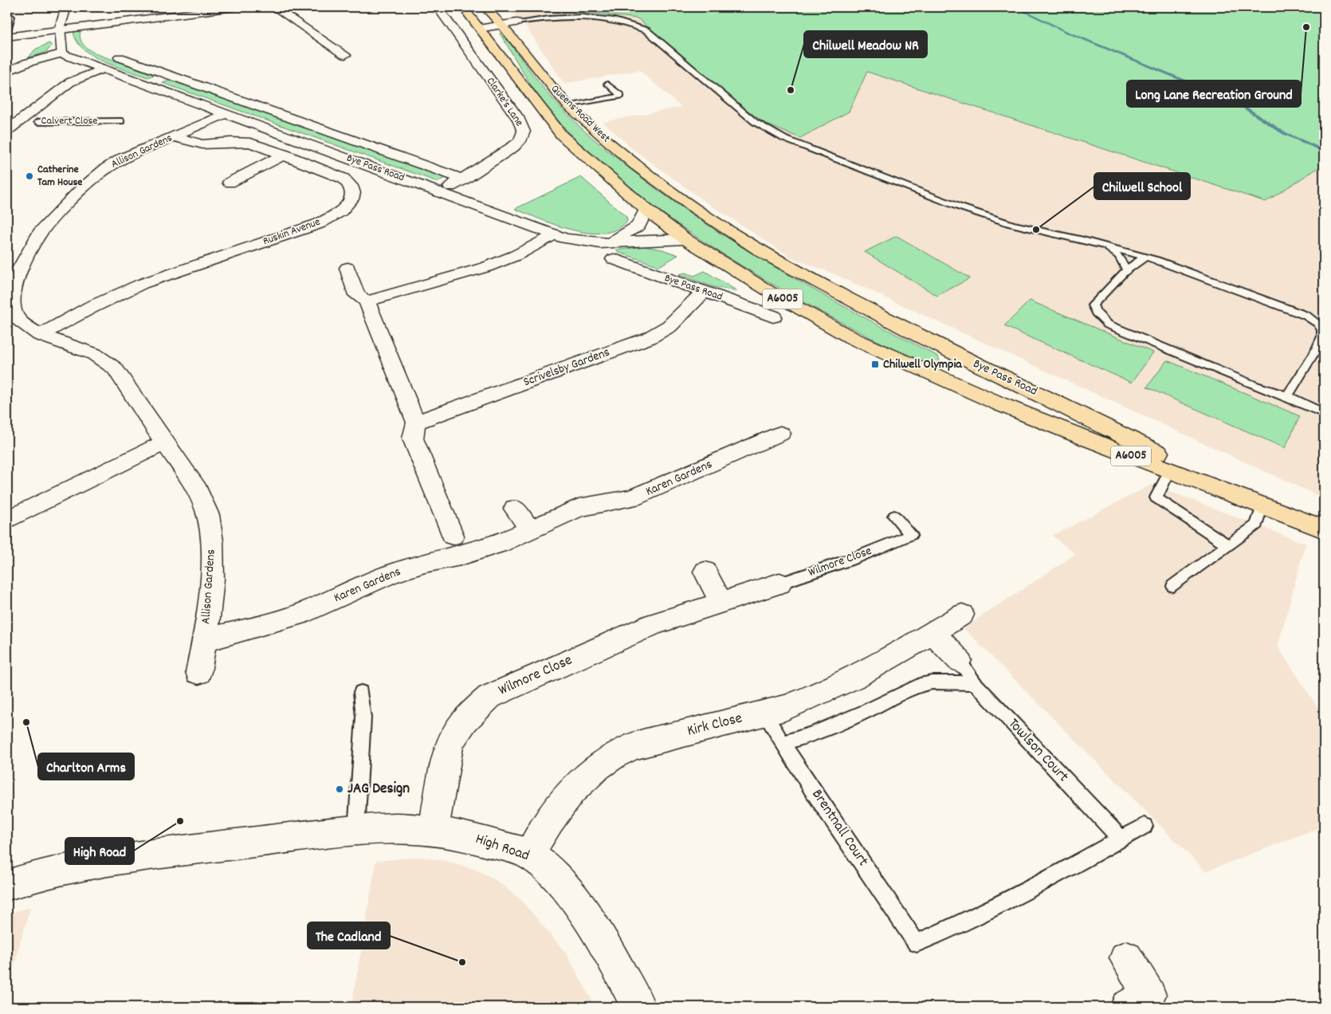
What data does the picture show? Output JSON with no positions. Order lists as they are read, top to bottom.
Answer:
{
  "streets": {
    "main road": ["Queens Road West", "Bye Pass Road", "A6005"],
    "street": [
      "Clarke's Lane",
      "Calvert Close",
      "Allison Gardens",
      "Ruskin Avenue",
      "Scrivelsby Gardens",
      "Karen Gardens",
      "Wilmore Close",
      "Kirk Close",
      "High Road"
    ],
    "lane": ["Towlson Court", "Brentnall Court"]
  },
  "crossings": [
    ["Clarke's Lane", "Bye Pass Road"],
    ["Queens Road West", "Bye Pass Road"],
    ["Calvert Close", "Bye Pass Road"],
    ["Allison Gardens", "Bye Pass Road"],
    ["Allison Gardens", "Ruskin Avenue"],
    ["Allison Gardens", "Karen Gardens"],
    ["Bye Pass Road", "Scrivelsby Gardens"],
    ["Wilmore Close", "High Road"],
    ["Kirk Close", "Brentnall Court"],
    ["Kirk Close", "High Road"],
    ["Towlson Court", "Brentnall Court"]
  ],
  "places": {
    "other": [
      "Long Lane Recreation Ground",
      "Chilwell Meadow NR",
      "Catherine Tam House",
      "Chilwell School",
      "Charlton Arms",
      "JAG Design",
      "High Road",
      "The Cadland"
    ],
    "transit": ["Chilwell Olympia"]
  }
}
